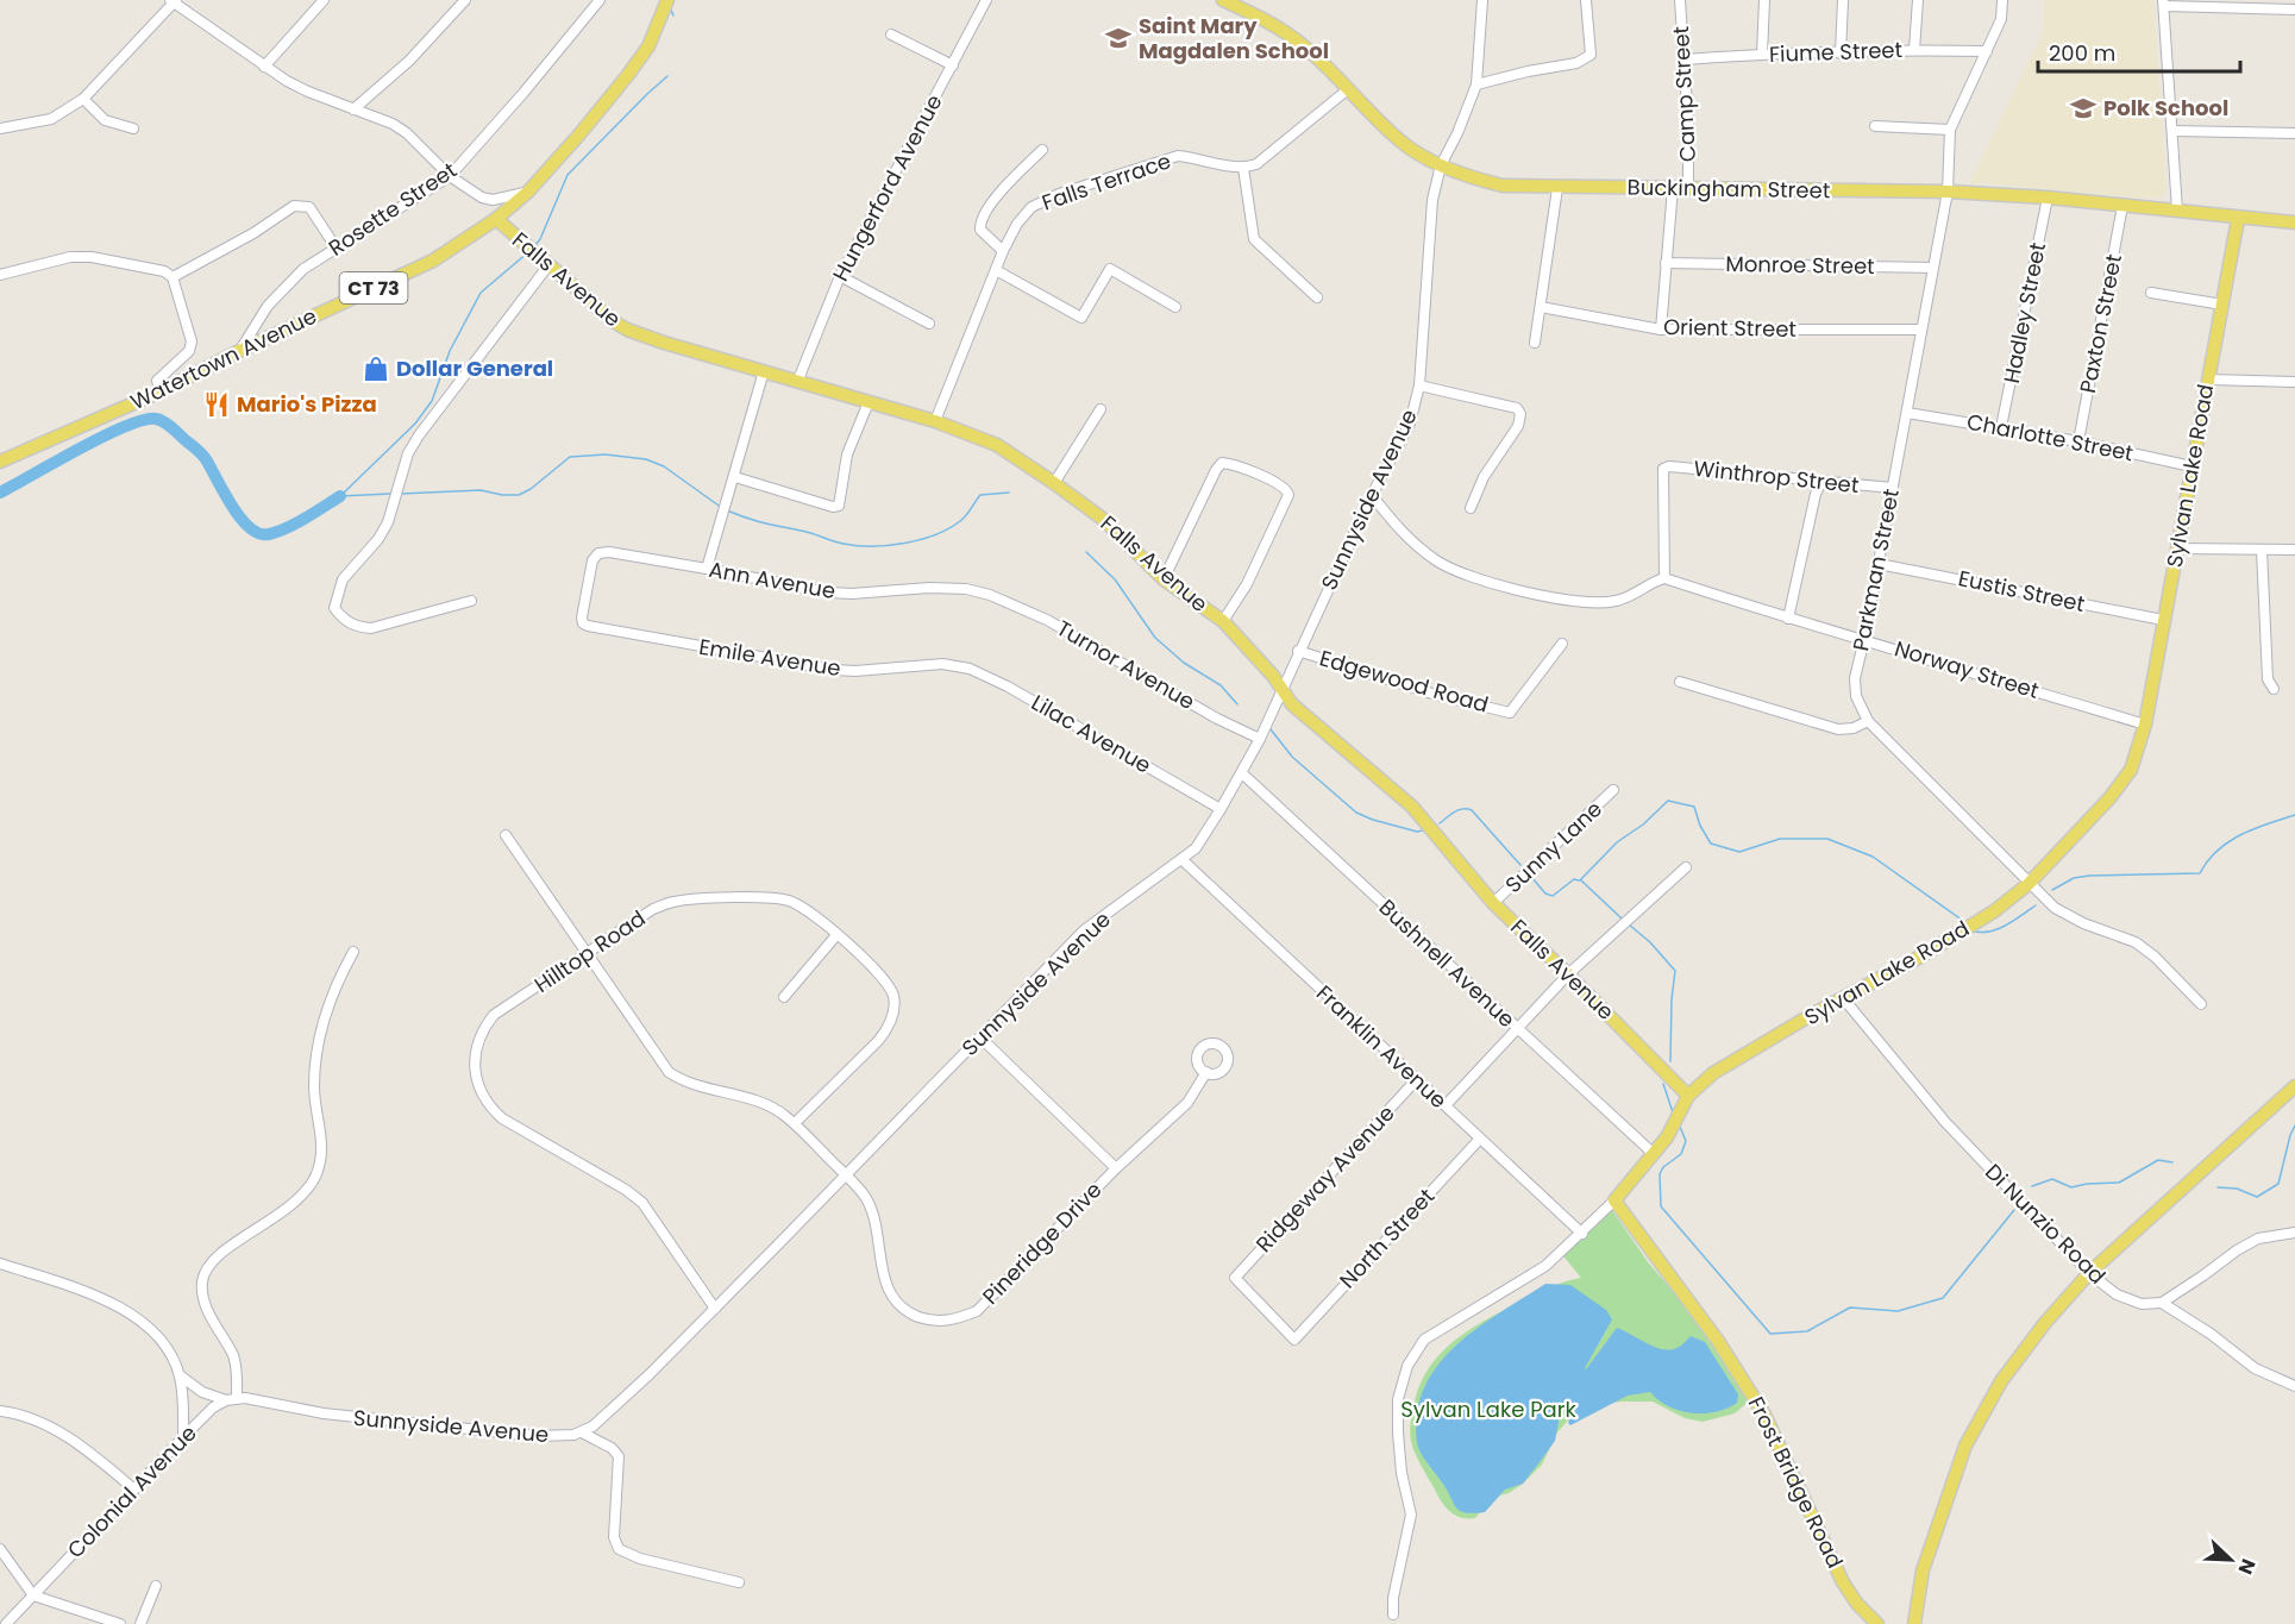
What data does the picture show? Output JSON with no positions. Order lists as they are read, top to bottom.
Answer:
{
  "streets": {
    "main road": [
      "Buckingham Street",
      "Falls Avenue",
      "CT 73",
      "Watertown Avenue",
      "Sylvan Lake Road",
      "Frost Bridge Road"
    ],
    "street": [
      "Fiume Street",
      "Camp Street",
      "Falls Terrace",
      "Hungerford Avenue",
      "Rosette Street",
      "Monroe Street",
      "Hadley Street",
      "Paxton Street",
      "Orient Street",
      "Charlotte Street",
      "Winthrop Street",
      "Sunnyside Avenue",
      "Parkman Street",
      "Ann Avenue",
      "Eustis Street",
      "Emile Avenue",
      "Turnor Avenue",
      "Norway Street",
      "Edgewood Road",
      "Lilac Avenue",
      "Sunny Lane",
      "Hilltop Road",
      "Bushnell Avenue",
      "Franklin Avenue",
      "Ridgeway Avenue",
      "Di Nunzio Road",
      "North Street",
      "Pineridge Drive",
      "Colonial Avenue"
    ]
  },
  "crossings": [
    ["Fiume Street", "Camp Street"],
    ["Camp Street", "Buckingham Street"],
    ["Falls Terrace", "Falls Avenue"],
    ["Hungerford Avenue", "Falls Avenue"],
    ["Buckingham Street", "Hadley Street"],
    ["Buckingham Street", "Paxton Street"],
    ["Buckingham Street", "Sylvan Lake Road"],
    ["Buckingham Street", "Sunnyside Avenue"],
    ["Buckingham Street", "Parkman Street"],
    ["Rosette Street", "Watertown Avenue"],
    ["Monroe Street", "Parkman Street"],
    ["Falls Avenue", "Watertown Avenue"],
    ["Falls Avenue", "Sylvan Lake Road"],
    ["Falls Avenue", "Sunnyside Avenue"],
    ["Falls Avenue", "Sunny Lane"],
    ["Hadley Street", "Charlotte Street"],
    ["Paxton Street", "Charlotte Street"],
    ["Orient Street", "Parkman Street"],
    ["Charlotte Street", "Sylvan Lake Road"],
    ["Charlotte Street", "Parkman Street"],
    ["Sylvan Lake Road", "Parkman Street"],
    ["Sylvan Lake Road", "Eustis Street"],
    ["Sylvan Lake Road", "Norway Street"],
    ["Sylvan Lake Road", "Bushnell Avenue"],
    ["Sylvan Lake Road", "Franklin Avenue"],
    ["Sylvan Lake Road", "Di Nunzio Road"],
    ["Sylvan Lake Road", "Frost Bridge Road"],
    ["Winthrop Street", "Parkman Street"],
    ["Winthrop Street", "Norway Street"],
    ["Sunnyside Avenue", "Turnor Avenue"],
    ["Sunnyside Avenue", "Edgewood Road"],
    ["Sunnyside Avenue", "Lilac Avenue"],
    ["Sunnyside Avenue", "Hilltop Road"],
    ["Sunnyside Avenue", "Bushnell Avenue"],
    ["Sunnyside Avenue", "Franklin Avenue"],
    ["Sunnyside Avenue", "Pineridge Drive"],
    ["Sunnyside Avenue", "Colonial Avenue"],
    ["Parkman Street", "Eustis Street"],
    ["Parkman Street", "Norway Street"],
    ["Ann Avenue", "Emile Avenue"],
    ["Ann Avenue", "Turnor Avenue"],
    ["Emile Avenue", "Lilac Avenue"],
    ["Hilltop Road", "Pineridge Drive"],
    ["Franklin Avenue", "Ridgeway Avenue"],
    ["Franklin Avenue", "North Street"],
    ["Ridgeway Avenue", "North Street"]
  ],
  "parks": ["Sylvan Lake Park"],
  "places": {
    "school or university": ["Saint Mary Magdalen School", "Polk School"],
    "shop": ["Dollar General"],
    "restaurant": ["Mario's Pizza"]
  },
  "scale_bar": "200 m",
  "north": "bottom right"
}
